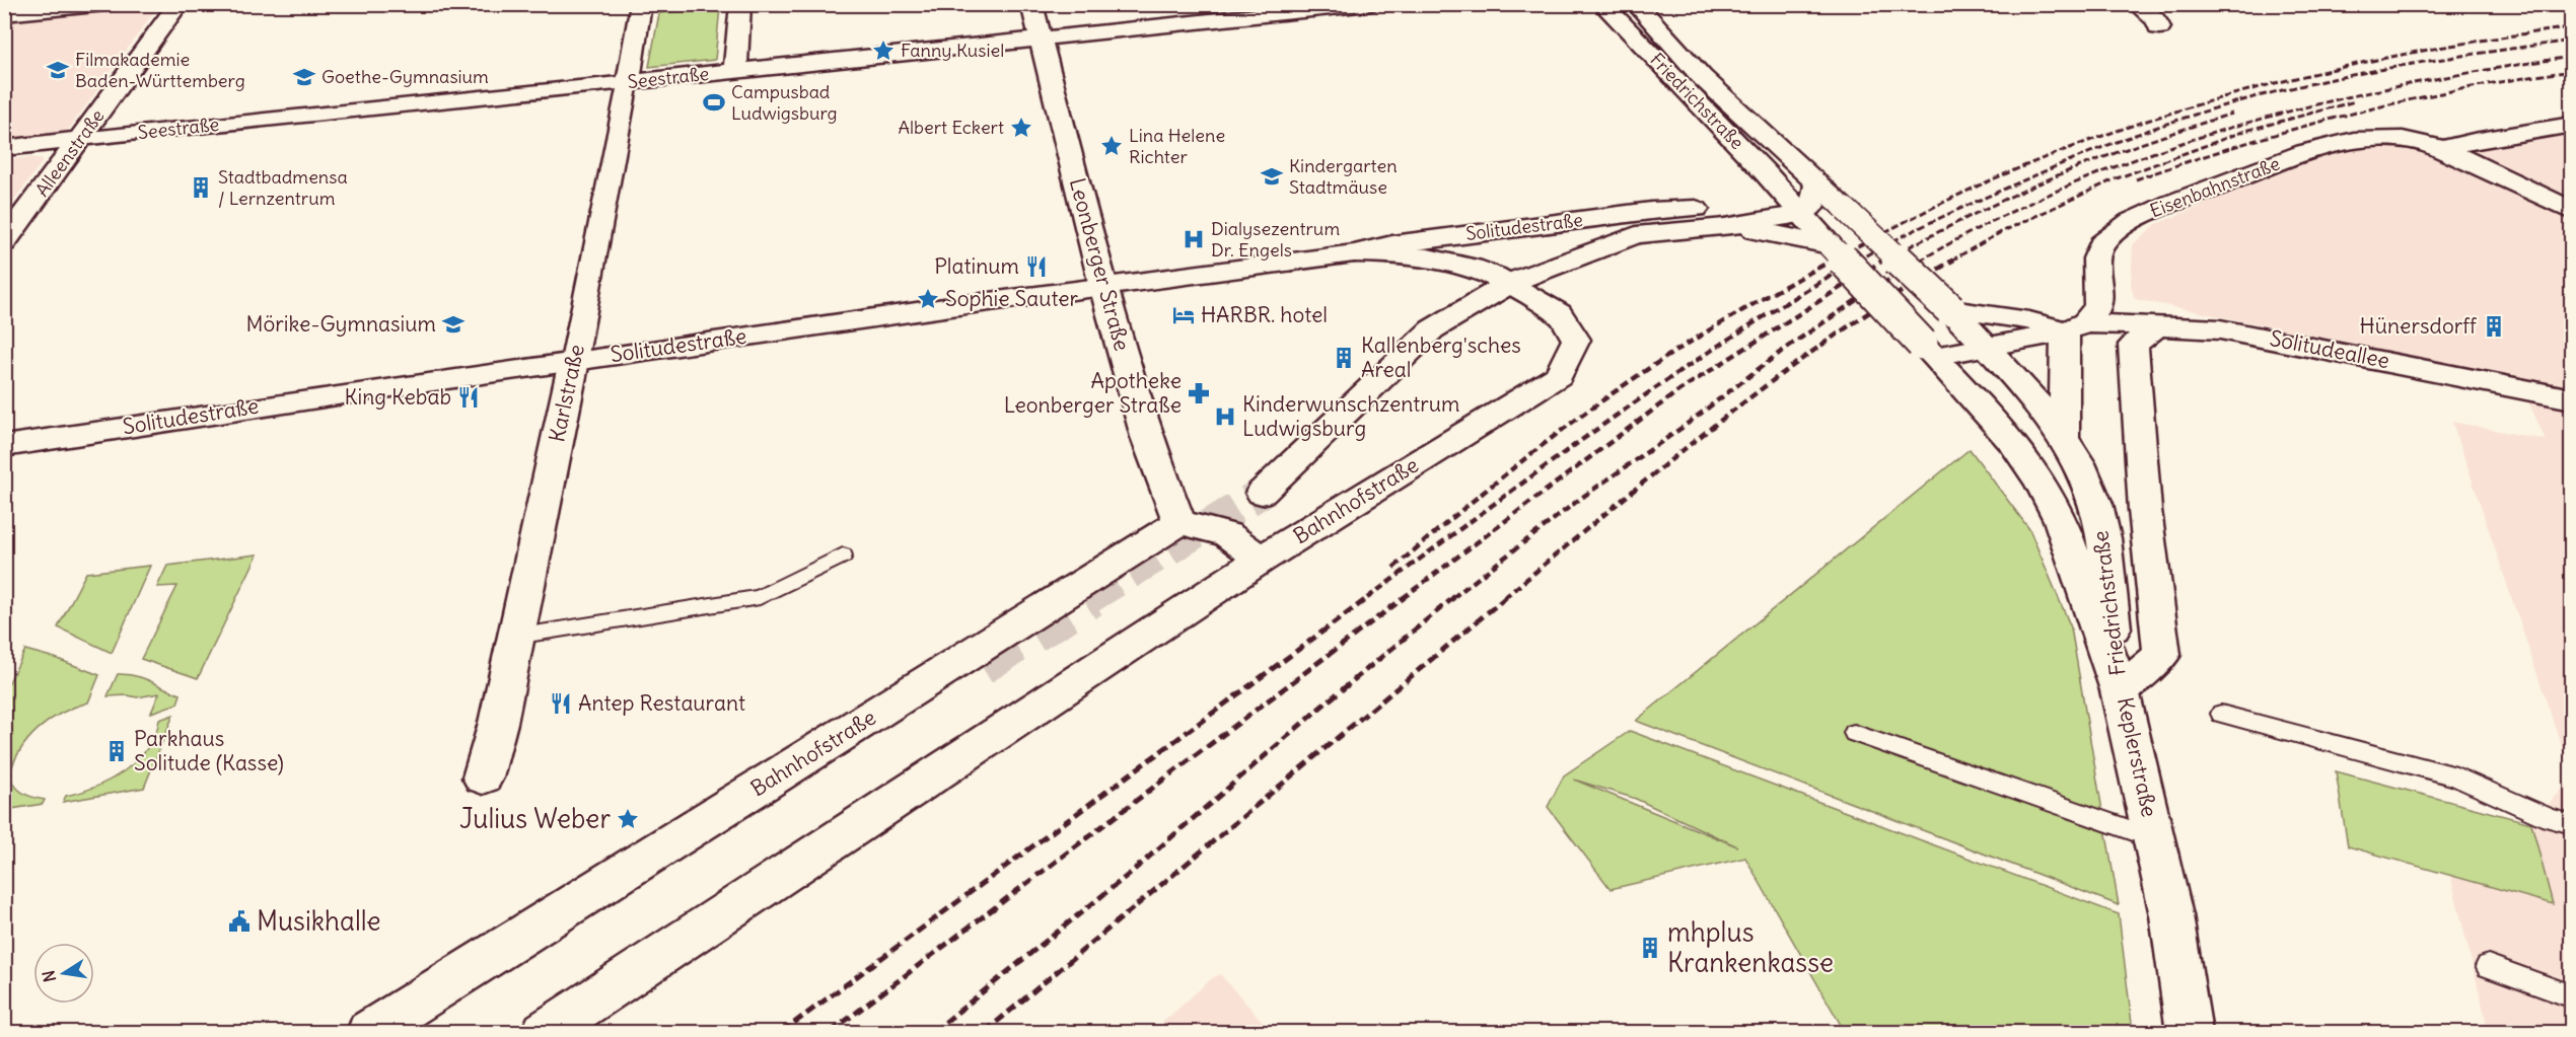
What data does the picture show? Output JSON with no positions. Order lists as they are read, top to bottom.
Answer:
{
  "streets": {
    "street": [
      "Seestraße",
      "Friedrichstraße",
      "Alleenstraße",
      "Eisenbahnstraße",
      "Solitudestraße",
      "Leonberger Straße",
      "Solitudeallee",
      "Karlstraße",
      "Bahnhofstraße",
      "Keplerstraße"
    ]
  },
  "crossings": [
    ["Seestraße", "Alleenstraße"],
    ["Seestraße", "Leonberger Straße"],
    ["Seestraße", "Karlstraße"],
    ["Friedrichstraße", "Keplerstraße"],
    ["Eisenbahnstraße", "Solitudeallee"],
    ["Solitudestraße", "Leonberger Straße"],
    ["Solitudestraße", "Karlstraße"],
    ["Solitudestraße", "Bahnhofstraße"],
    ["Leonberger Straße", "Bahnhofstraße"],
    ["Solitudeallee", "Keplerstraße"]
  ],
  "places": {
    "place": [
      "Fanny Kusiel",
      "Albert Eckert",
      "Lina Helene Richter",
      "Sophie Sauter",
      "Julius Weber"
    ],
    "school or university": [
      "Filmakademie Baden-Württemberg",
      "Goethe-Gymnasium",
      "Kindergarten Stadtmäuse",
      "Mörike-Gymnasium"
    ],
    "sports": ["Campusbad Ludwigsburg"],
    "building": [
      "Stadtbadmensa / Lernzentrum",
      "Hünersdorff",
      "Kallenberg'sches Areal",
      "Parkhaus Solitude (Kasse)",
      "mhplus Krankenkasse"
    ],
    "hospital": ["Dialysezentrum Dr. Engels", "Kinderwunschzentrum Ludwigsburg"],
    "restaurant": ["Platinum", "King Kebab", "Antep Restaurant"],
    "hotel": ["HARBR. hotel"],
    "pharmacy": ["Apotheke Leonberger Straße"],
    "public building": ["Musikhalle"]
  },
  "north": "left"
}
